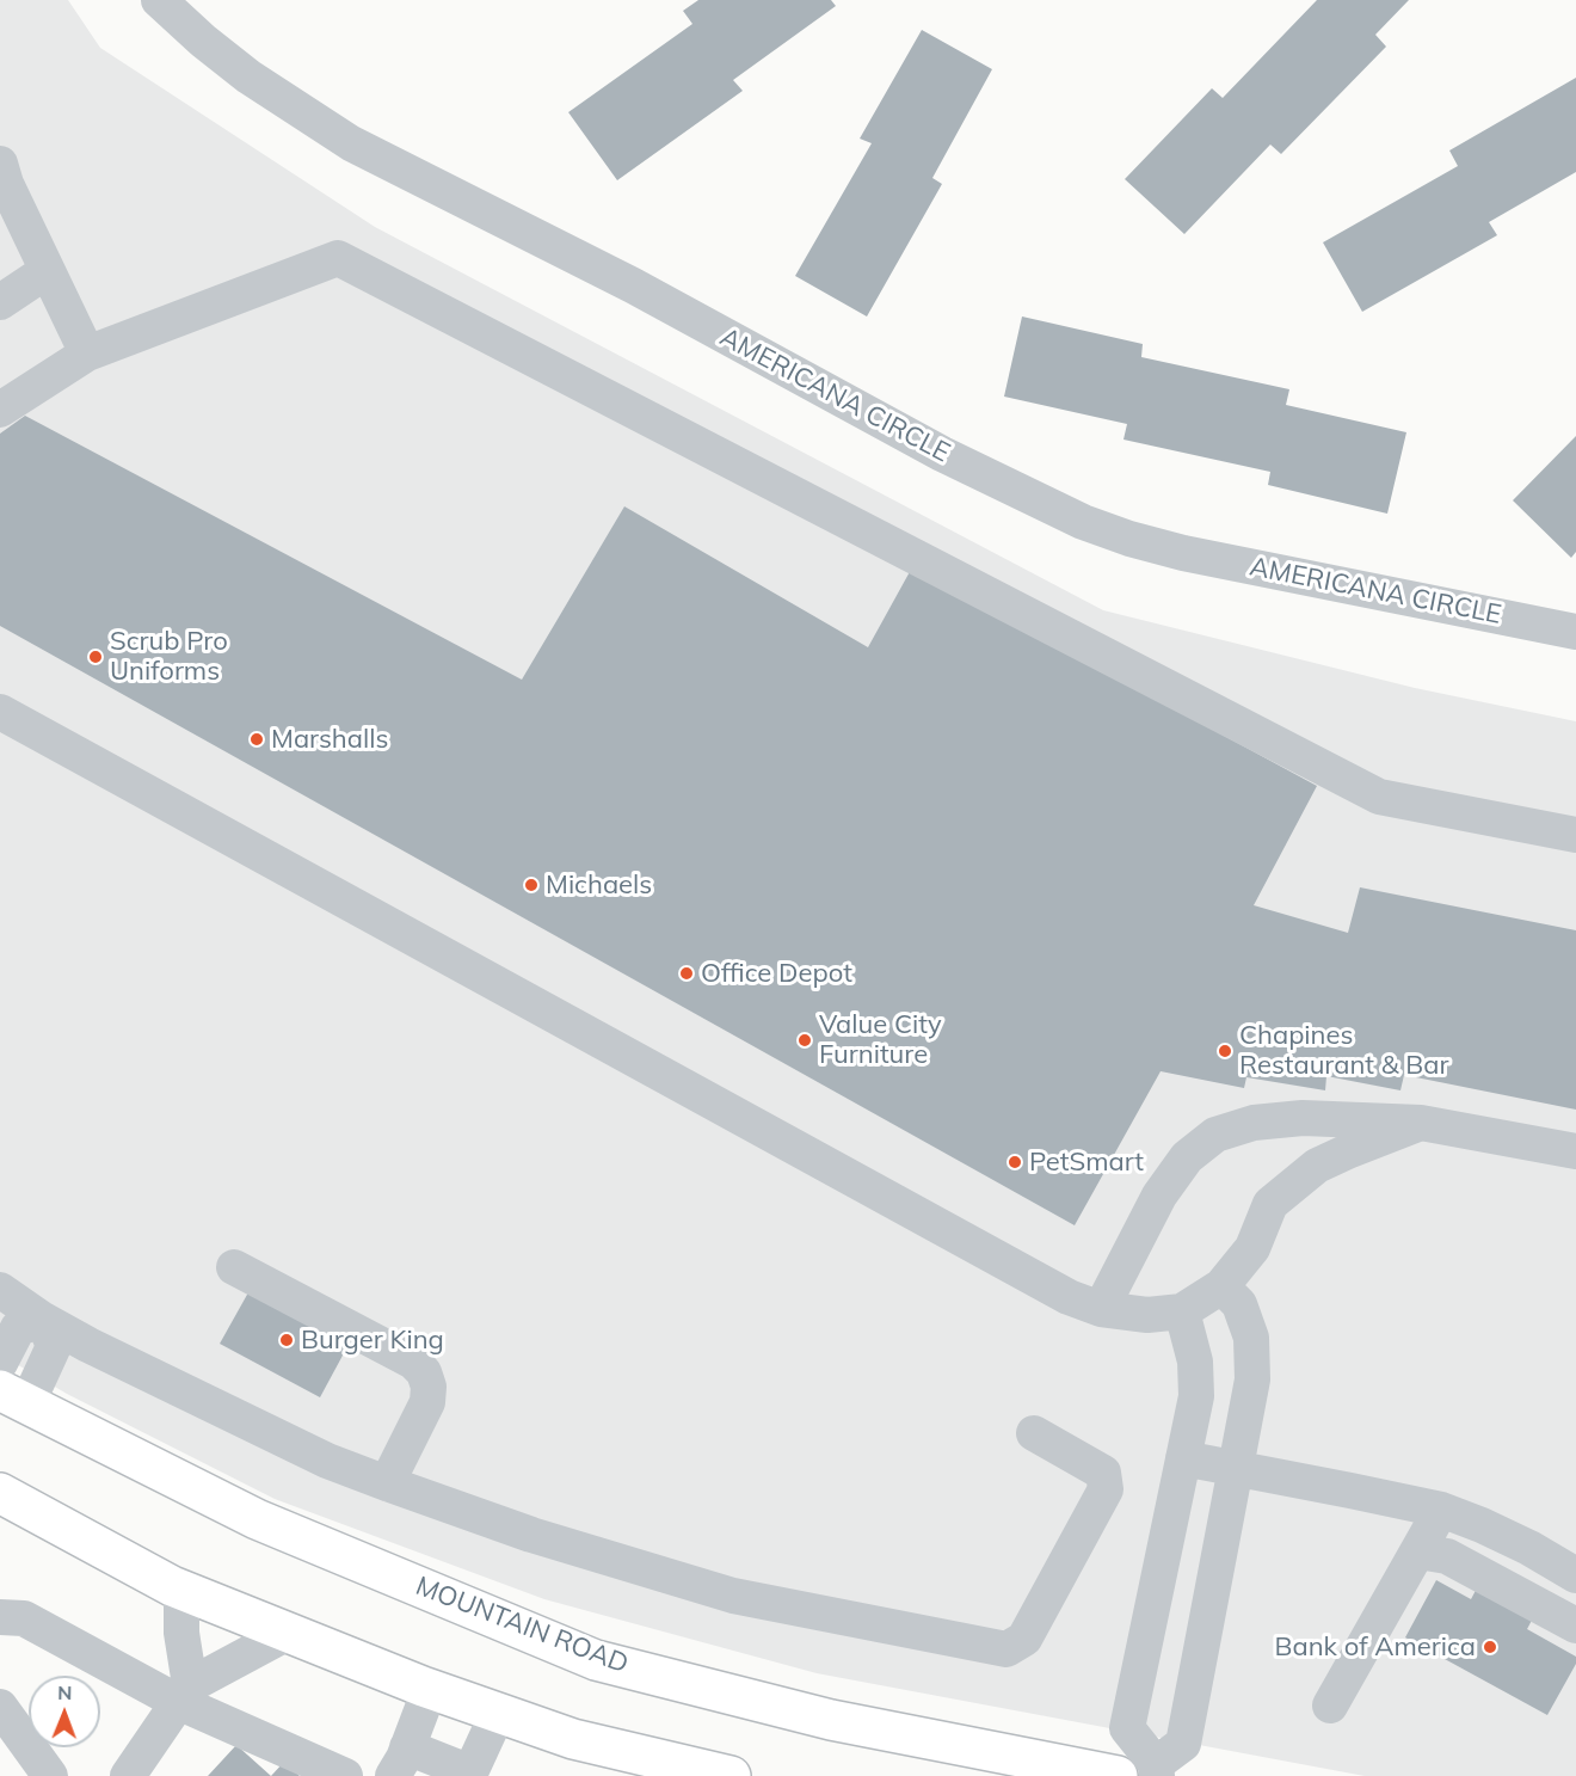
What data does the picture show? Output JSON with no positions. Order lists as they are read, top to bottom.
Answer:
{
  "streets": {
    "main road": ["MOUNTAIN ROAD"],
    "street": ["AMERICANA CIRCLE"]
  },
  "places": [
    "Scrub Pro Uniforms",
    "Marshalls",
    "Michaels",
    "Office Depot",
    "Value City Furniture",
    "Chapines Restaurant & Bar",
    "PetSmart",
    "Burger King",
    "Bank of America"
  ],
  "north": "top"
}
